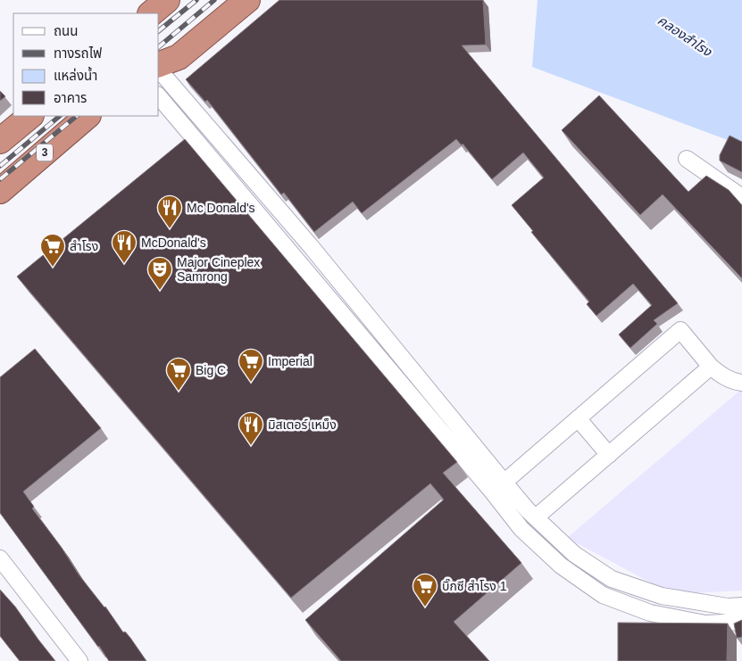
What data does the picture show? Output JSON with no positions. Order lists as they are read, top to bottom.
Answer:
{
  "streets": {
    "highway": ["3"]
  },
  "water": ["คลองสำโรง"],
  "places": {
    "restaurant": ["Mc Donald's", "McDonald's", "มิสเตอร์ เหม็ง"],
    "supermarket": [
      "สำโรง",
      "Imperial",
      "Big C",
      "บิ๊กซี สำโรง 1"
    ],
    "theatre": ["Major Cineplex Samrong"]
  },
  "legend": [
    "ถนน",
    "ทางรถไฟ",
    "แหล่งน้ำ",
    "อาคาร"
  ]
}
